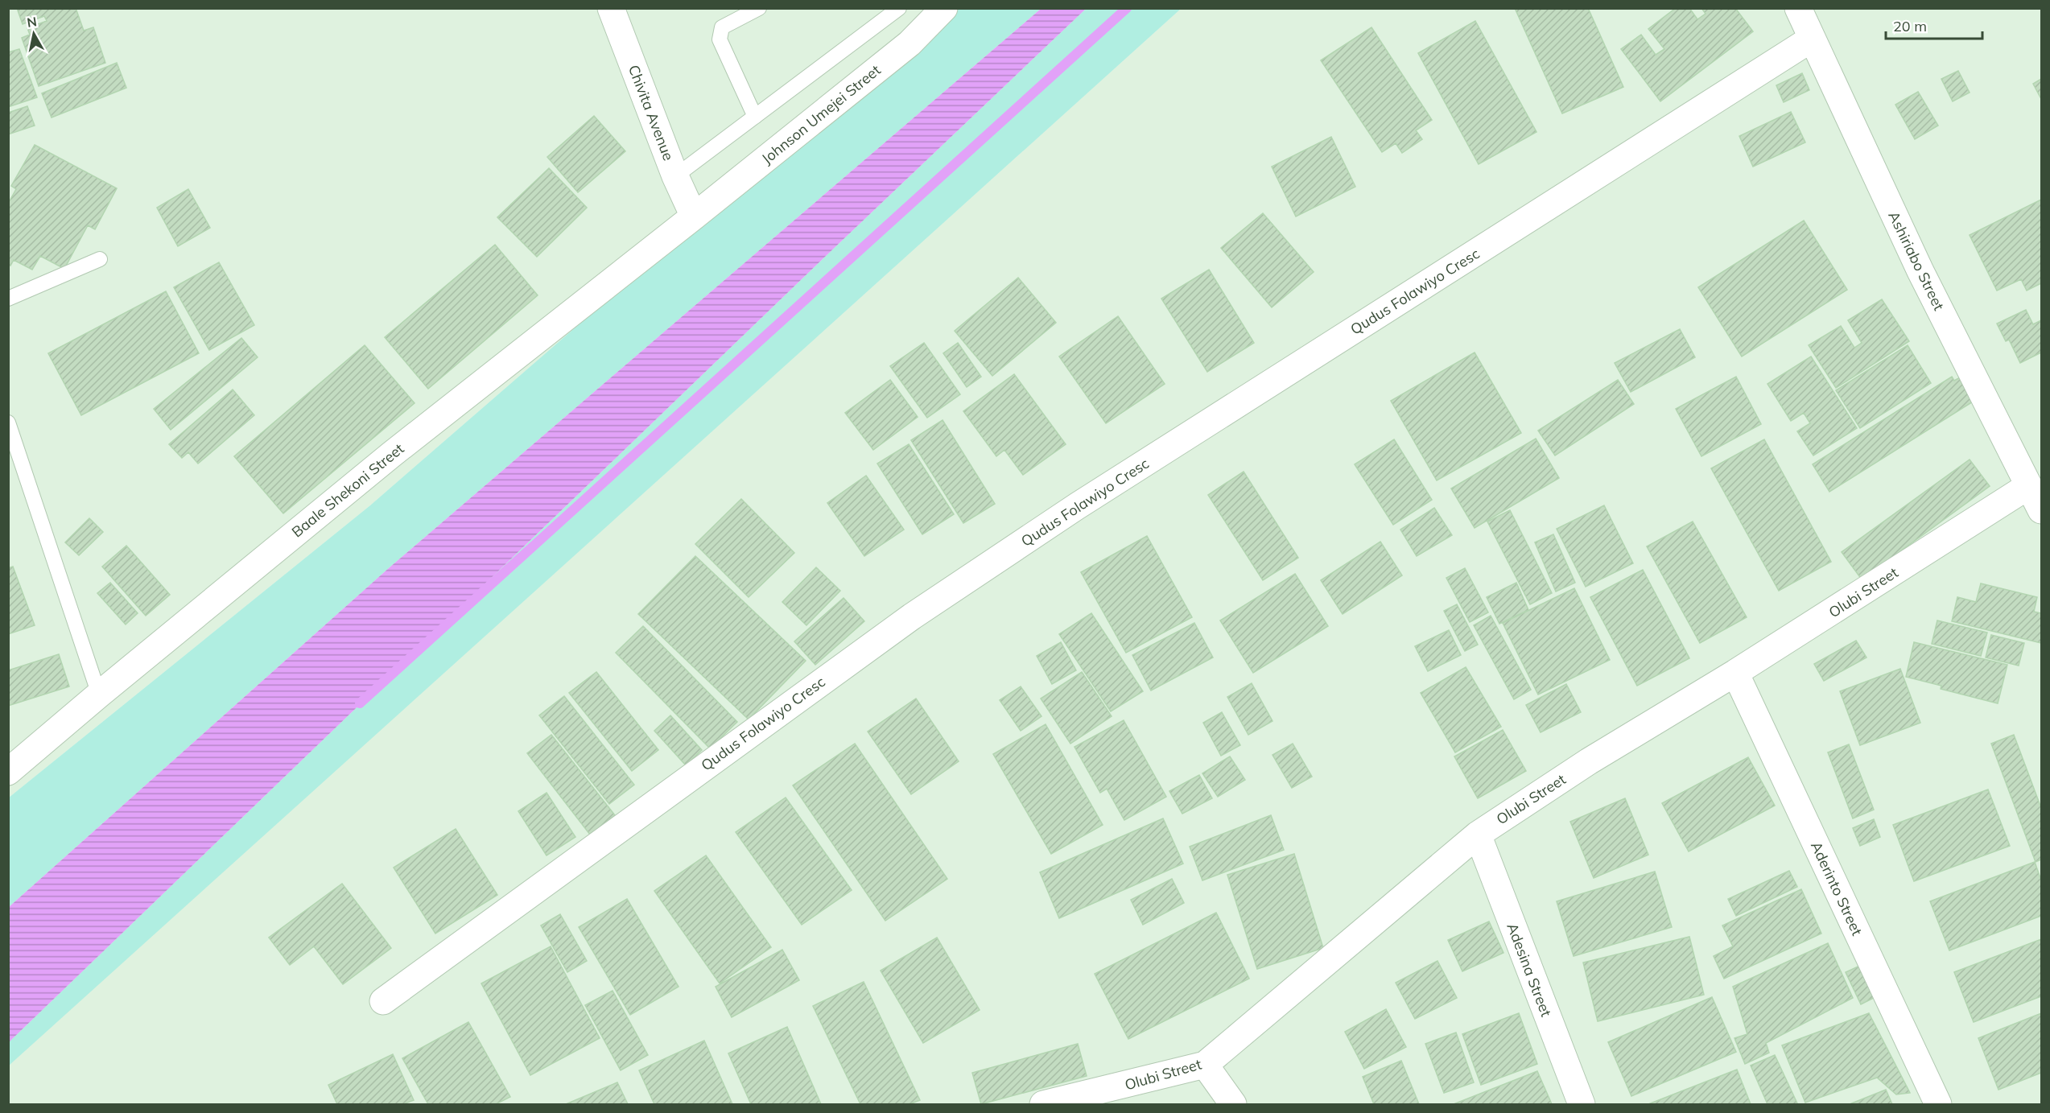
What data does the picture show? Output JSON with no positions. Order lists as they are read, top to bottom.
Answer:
{
  "streets": {
    "street": [
      "Chivita Avenue",
      "Johnson Umejei Street",
      "Ashiriabo Street",
      "Qudus Folawiyo Cresc",
      "Baale Shekoni Street",
      "Olubi Street",
      "Aderinto Street",
      "Adesina Street"
    ]
  },
  "crossings": [
    ["Chivita Avenue", "Johnson Umejei Street"],
    ["Chivita Avenue", "Baale Shekoni Street"],
    ["Johnson Umejei Street", "Baale Shekoni Street"],
    ["Ashiriabo Street", "Qudus Folawiyo Cresc"],
    ["Ashiriabo Street", "Olubi Street"],
    ["Olubi Street", "Aderinto Street"],
    ["Olubi Street", "Adesina Street"]
  ],
  "scale_bar": "20 m",
  "north": "top"
}
